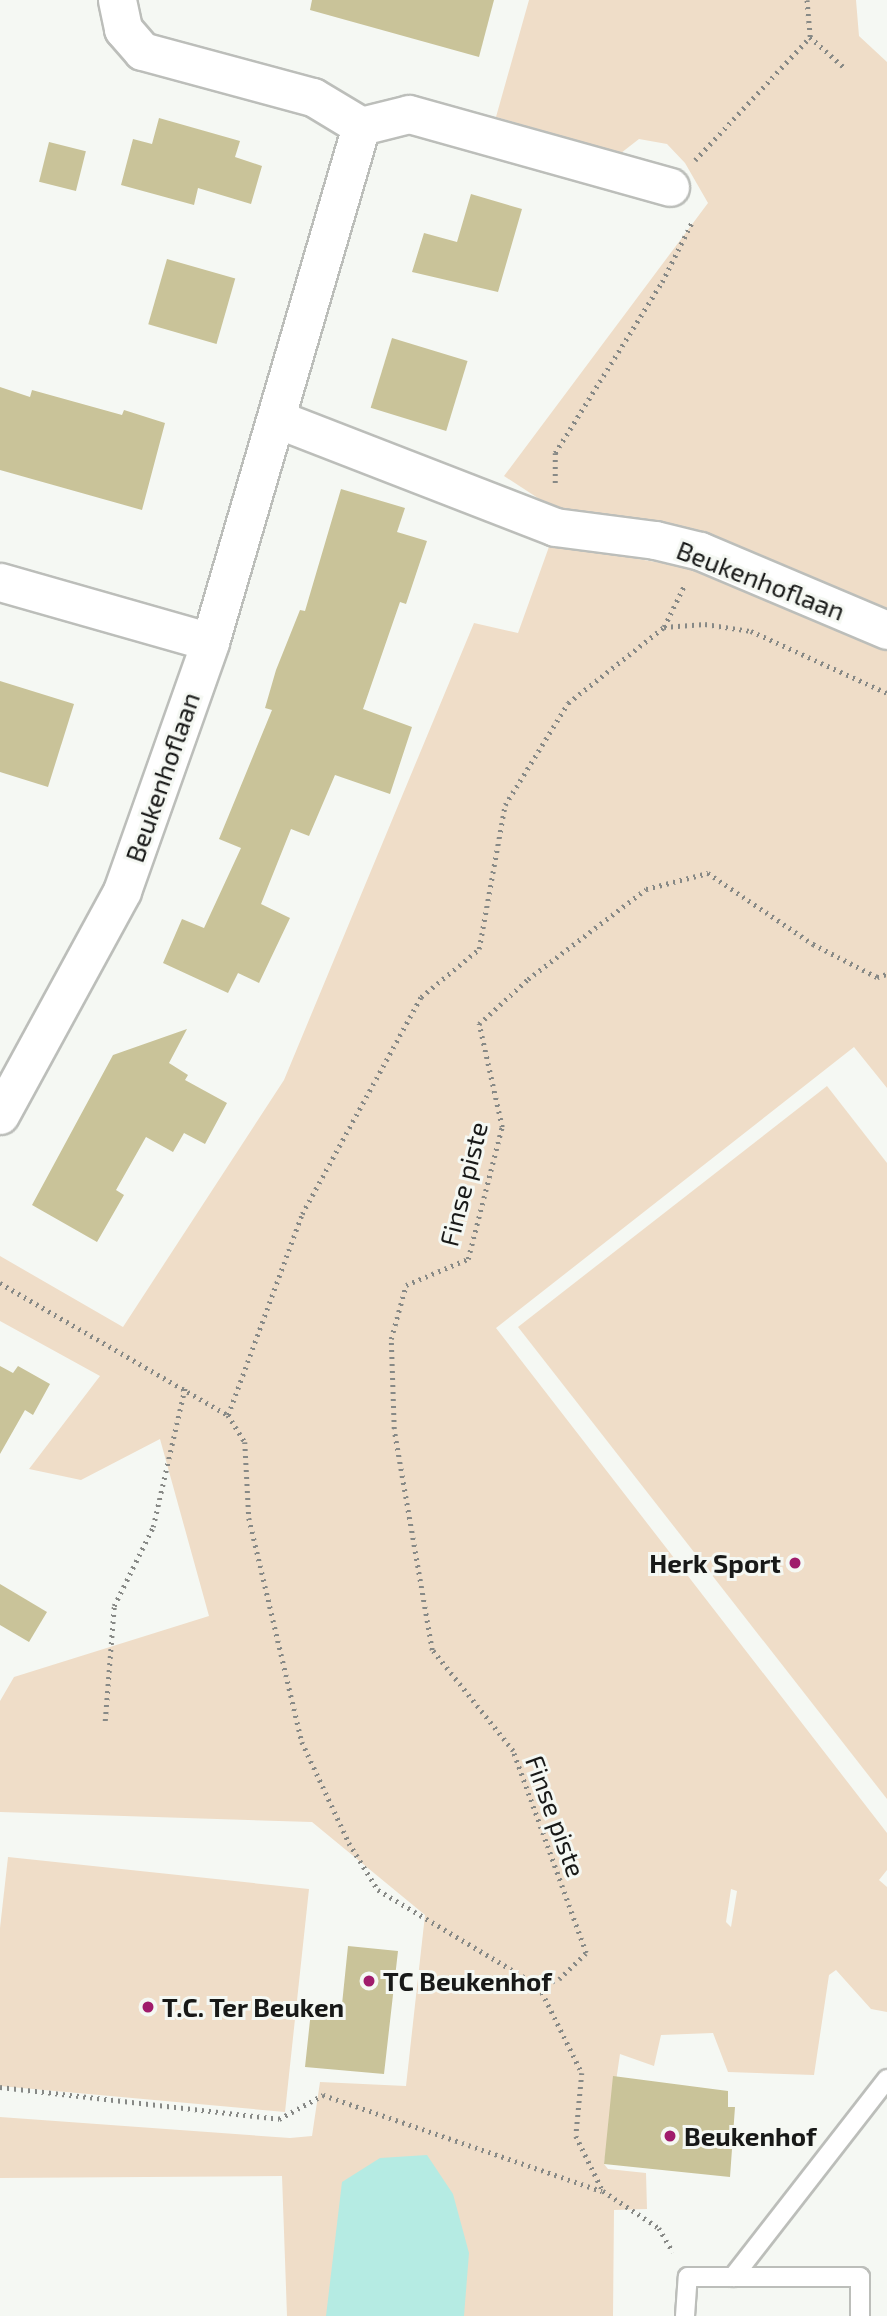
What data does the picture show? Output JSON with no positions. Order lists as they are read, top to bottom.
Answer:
{
  "streets": {
    "street": ["Beukenhoflaan"],
    "path": ["Finse piste"]
  },
  "places": [
    "Herk Sport",
    "TC Beukenhof",
    "T.C. Ter Beuken",
    "Beukenhof"
  ]
}
